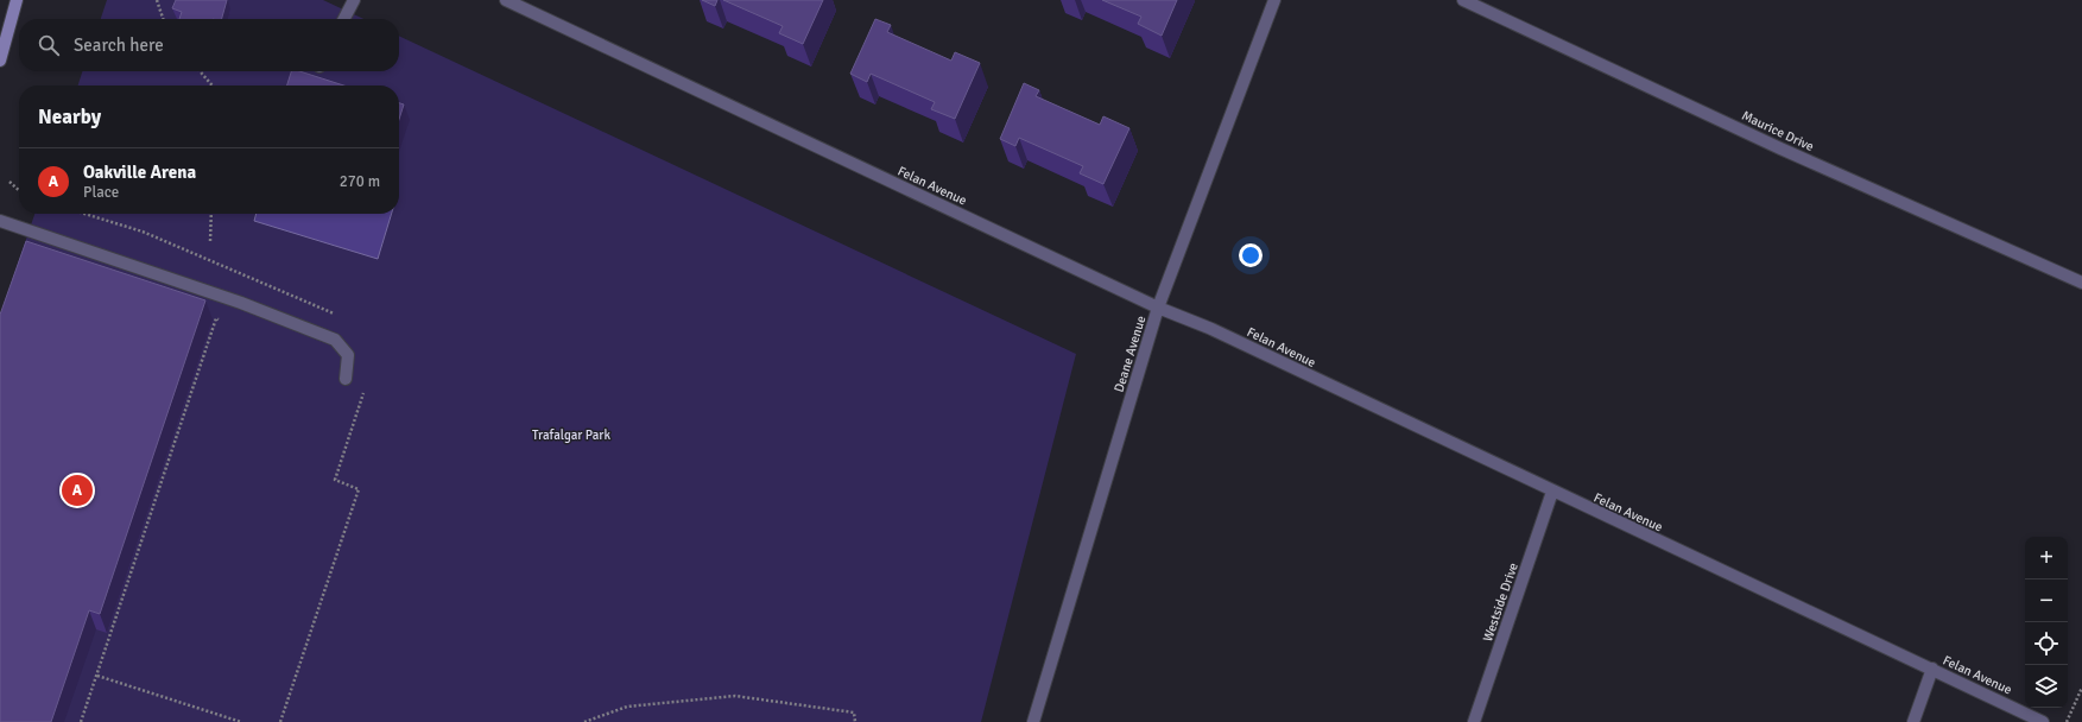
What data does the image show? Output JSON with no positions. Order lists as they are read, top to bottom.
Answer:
{
  "streets": {
    "street": [
      "Maurice Drive",
      "Felan Avenue",
      "Deane Avenue",
      "Westside Drive"
    ]
  },
  "crossings": [
    ["Felan Avenue", "Deane Avenue"],
    ["Felan Avenue", "Westside Drive"]
  ],
  "parks": ["Trafalgar Park"],
  "page": {
    "search": "Search here",
    "heading": "Nearby",
    "list": [
      {
        "mark": "A",
        "name": "Oakville Arena",
        "note": "Place",
        "value": "270 m"
      }
    ],
    "pins": "A",
    "map_buttons": ["+", "−"]
  }
}
